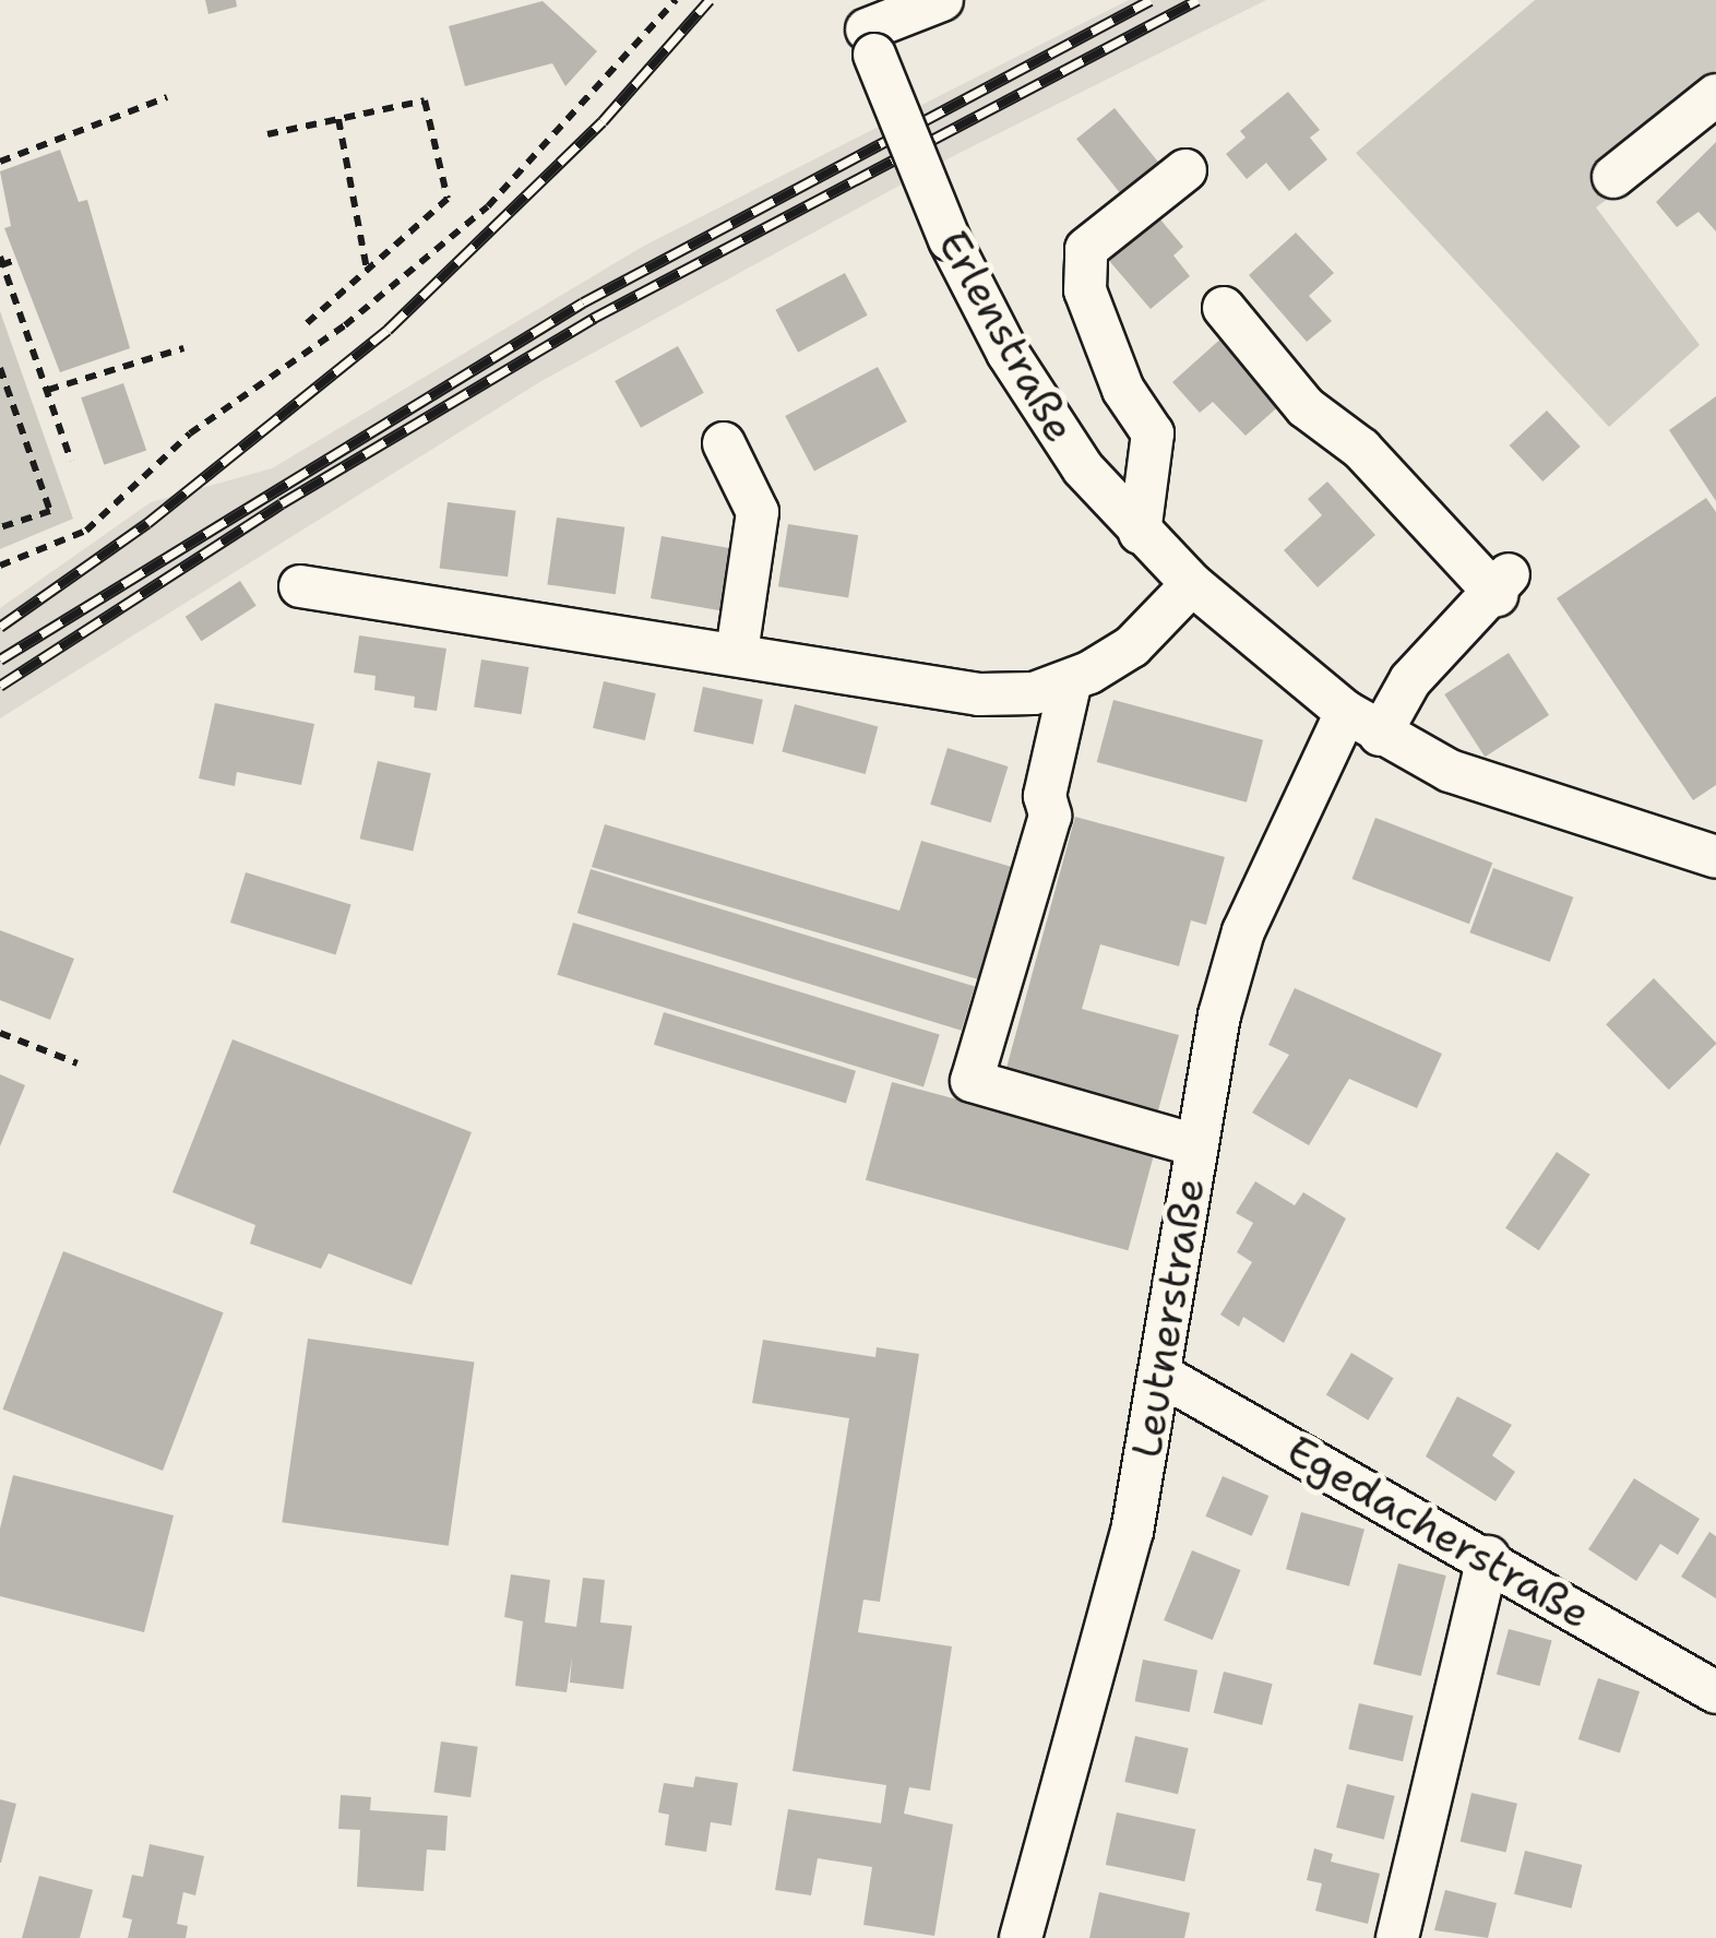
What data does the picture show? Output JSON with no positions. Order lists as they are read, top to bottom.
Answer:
{
  "streets": {
    "street": ["Erlenstraße", "Leutnerstraße", "Egedacherstraße"]
  },
  "crossings": [
    ["Erlenstraße", "Leutnerstraße"],
    ["Leutnerstraße", "Egedacherstraße"]
  ]
}
